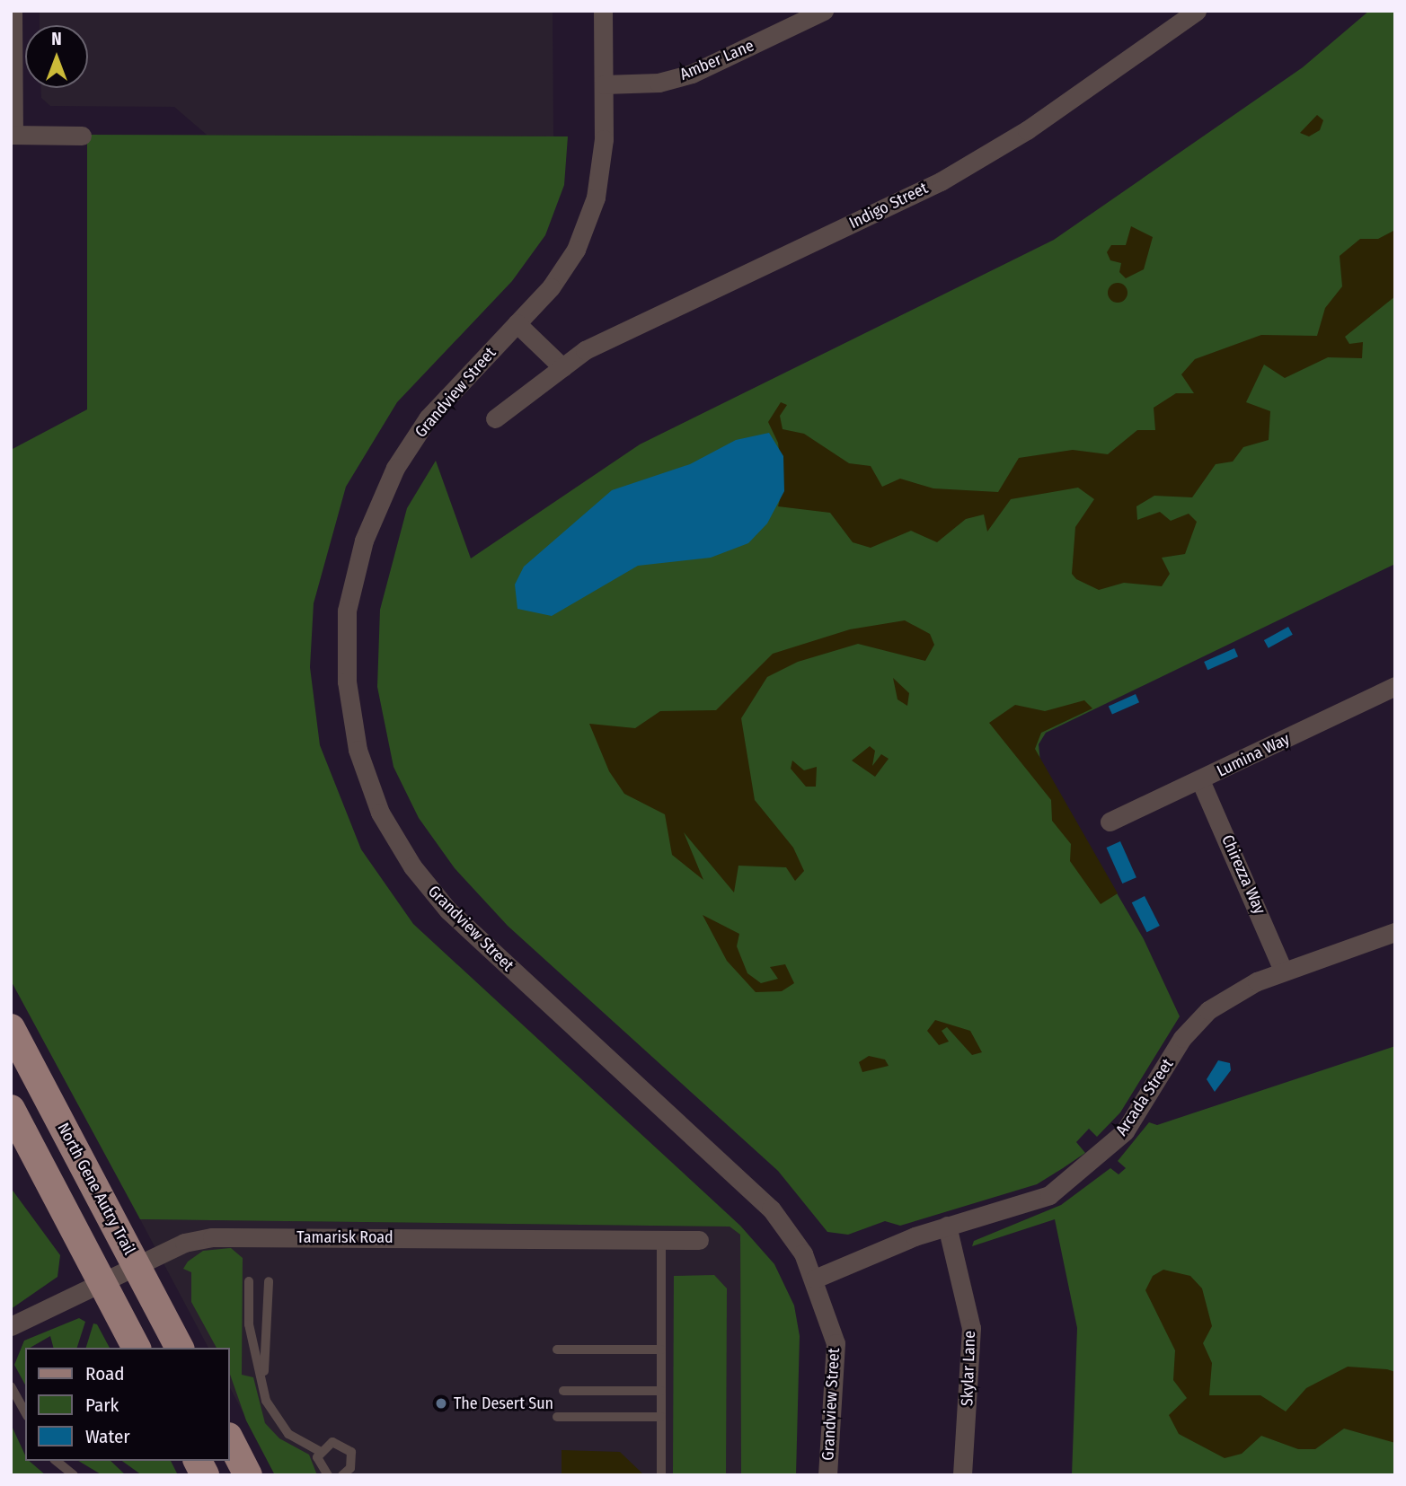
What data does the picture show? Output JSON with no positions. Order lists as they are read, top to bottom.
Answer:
{
  "streets": {
    "main road": ["North Gene Autry Trail"],
    "street": [
      "Amber Lane",
      "Indigo Street",
      "Grandview Street",
      "Lumina Way",
      "Chirezza Way",
      "Arcada Street",
      "Tamarisk Road",
      "Skylar Lane"
    ]
  },
  "crossings": [
    ["Amber Lane", "Grandview Street"],
    ["Grandview Street", "Arcada Street"],
    ["Lumina Way", "Chirezza Way"],
    ["Chirezza Way", "Arcada Street"],
    ["Arcada Street", "Skylar Lane"],
    ["North Gene Autry Trail", "Tamarisk Road"]
  ],
  "places": ["The Desert Sun"],
  "legend": ["Road", "Park", "Water"],
  "north": "top"
}
